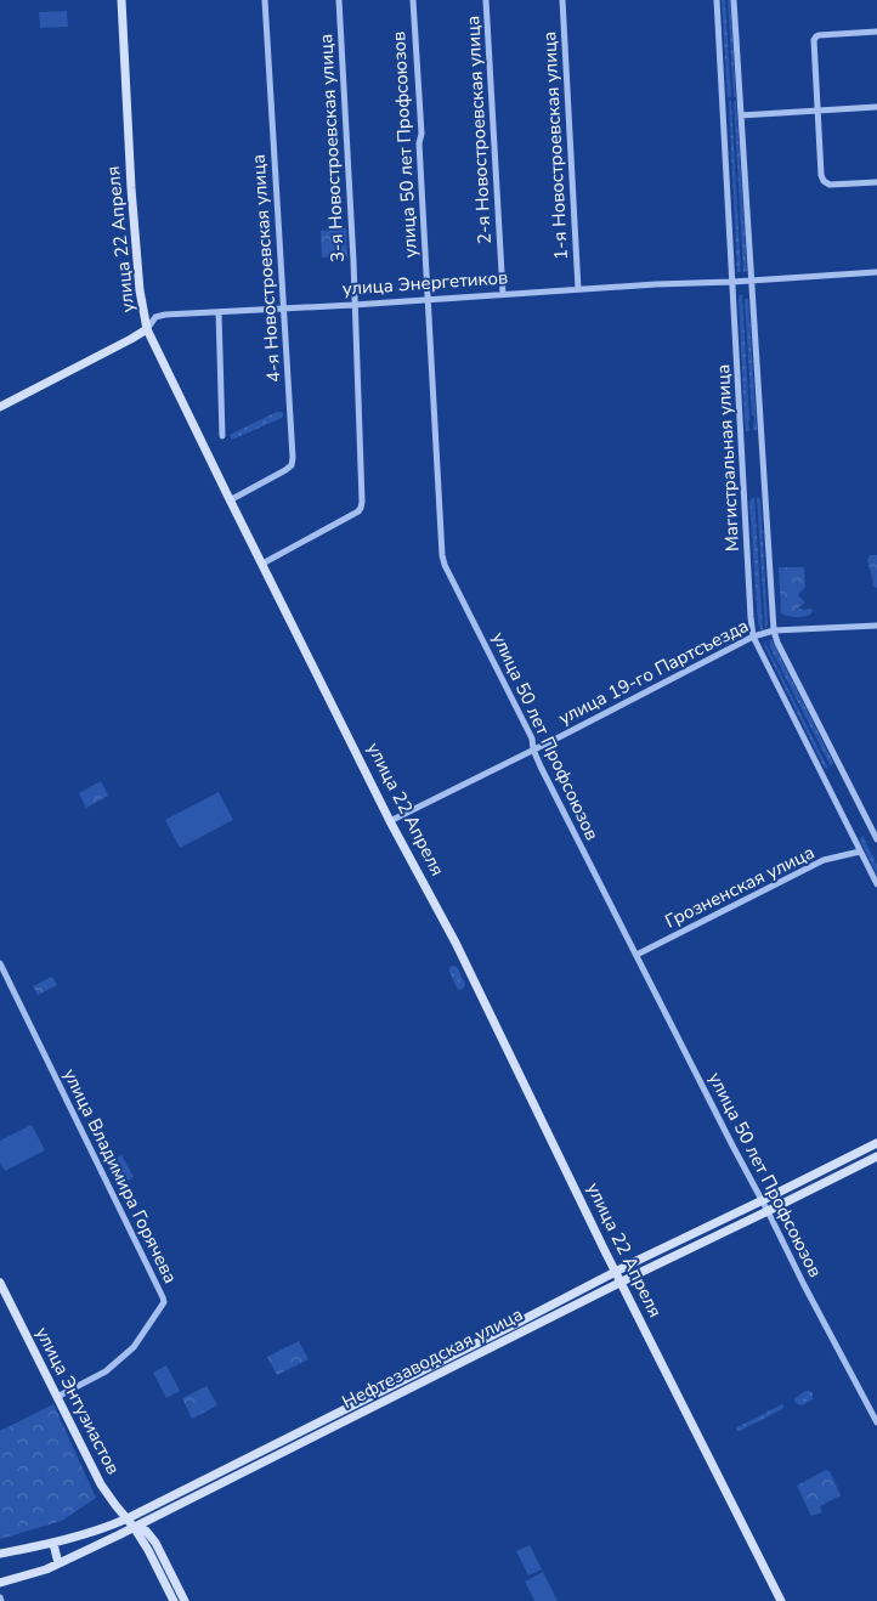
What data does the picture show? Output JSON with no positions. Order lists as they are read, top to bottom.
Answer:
{
  "streets": {
    "main road": [
      "улица 22 Апреля",
      "улица Энергетиков",
      "Нефтезаводская улица",
      "улица Энтузиастов"
    ],
    "street": [
      "2-я Новостроевская улица",
      "улица 50 лет Профсоюзов",
      "1-я Новостроевская улица",
      "3-я Новостроевская улица",
      "4-я Новостроевская улица",
      "Магистральная улица",
      "улица 19-го Партсъезда",
      "Грозненская улица",
      "улица Владимира Горячева"
    ]
  },
  "crossings": [
    ["2-я Новостроевская улица", "улица Энергетиков"],
    ["улица 50 лет Профсоюзов", "улица Энергетиков"],
    ["улица 50 лет Профсоюзов", "улица 19-го Партсъезда"],
    ["улица 50 лет Профсоюзов", "Грозненская улица"],
    ["улица 50 лет Профсоюзов", "Нефтезаводская улица"],
    ["1-я Новостроевская улица", "улица Энергетиков"],
    ["3-я Новостроевская улица", "улица 22 Апреля"],
    ["3-я Новостроевская улица", "улица Энергетиков"],
    ["улица 22 Апреля", "4-я Новостроевская улица"],
    ["улица 22 Апреля", "улица Энергетиков"],
    ["улица 22 Апреля", "улица 19-го Партсъезда"],
    ["улица 22 Апреля", "Нефтезаводская улица"],
    ["4-я Новостроевская улица", "улица Энергетиков"],
    ["улица Энергетиков", "Магистральная улица"],
    ["Магистральная улица", "улица 19-го Партсъезда"],
    ["Магистральная улица", "Грозненская улица"],
    ["улица Владимира Горячева", "улица Энтузиастов"],
    ["Нефтезаводская улица", "улица Энтузиастов"]
  ]
}
